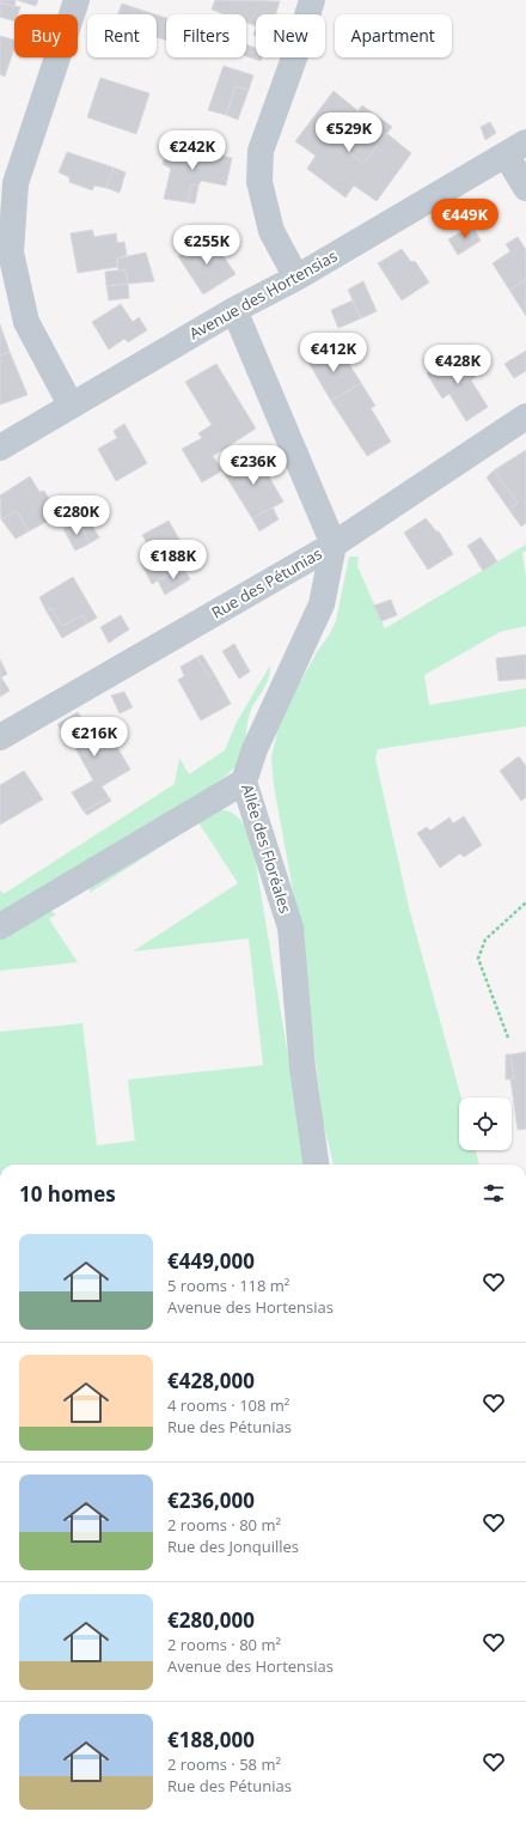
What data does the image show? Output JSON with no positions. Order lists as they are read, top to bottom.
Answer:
{
  "streets": {
    "street": ["Avenue des Hortensias", "Rue des Pétunias", "Allée des Floréales"]
  },
  "crossings": [
    ["Rue des Pétunias", "Allée des Floréales"]
  ],
  "page": {
    "chip": [
      "Buy",
      "Rent",
      "Filters",
      "New",
      "Apartment"
    ],
    "price": [
      "€529K",
      "€242K",
      "€449K",
      "€255K",
      "€412K",
      "€428K",
      "€236K",
      "€280K",
      "€188K",
      "€216K"
    ],
    "heading": "10 homes",
    "list": [
      {
        "name": "€449,000",
        "note": "5 rooms · 118 m² · Avenue des Hortensias"
      },
      {
        "name": "€428,000",
        "note": "4 rooms · 108 m² · Rue des Pétunias"
      },
      {
        "name": "€236,000",
        "note": "2 rooms · 80 m² · Rue des Jonquilles"
      },
      {
        "name": "€280,000",
        "note": "2 rooms · 80 m² · Avenue des Hortensias"
      },
      {
        "name": "€188,000",
        "note": "2 rooms · 58 m² · Rue des Pétunias"
      }
    ]
  }
}
